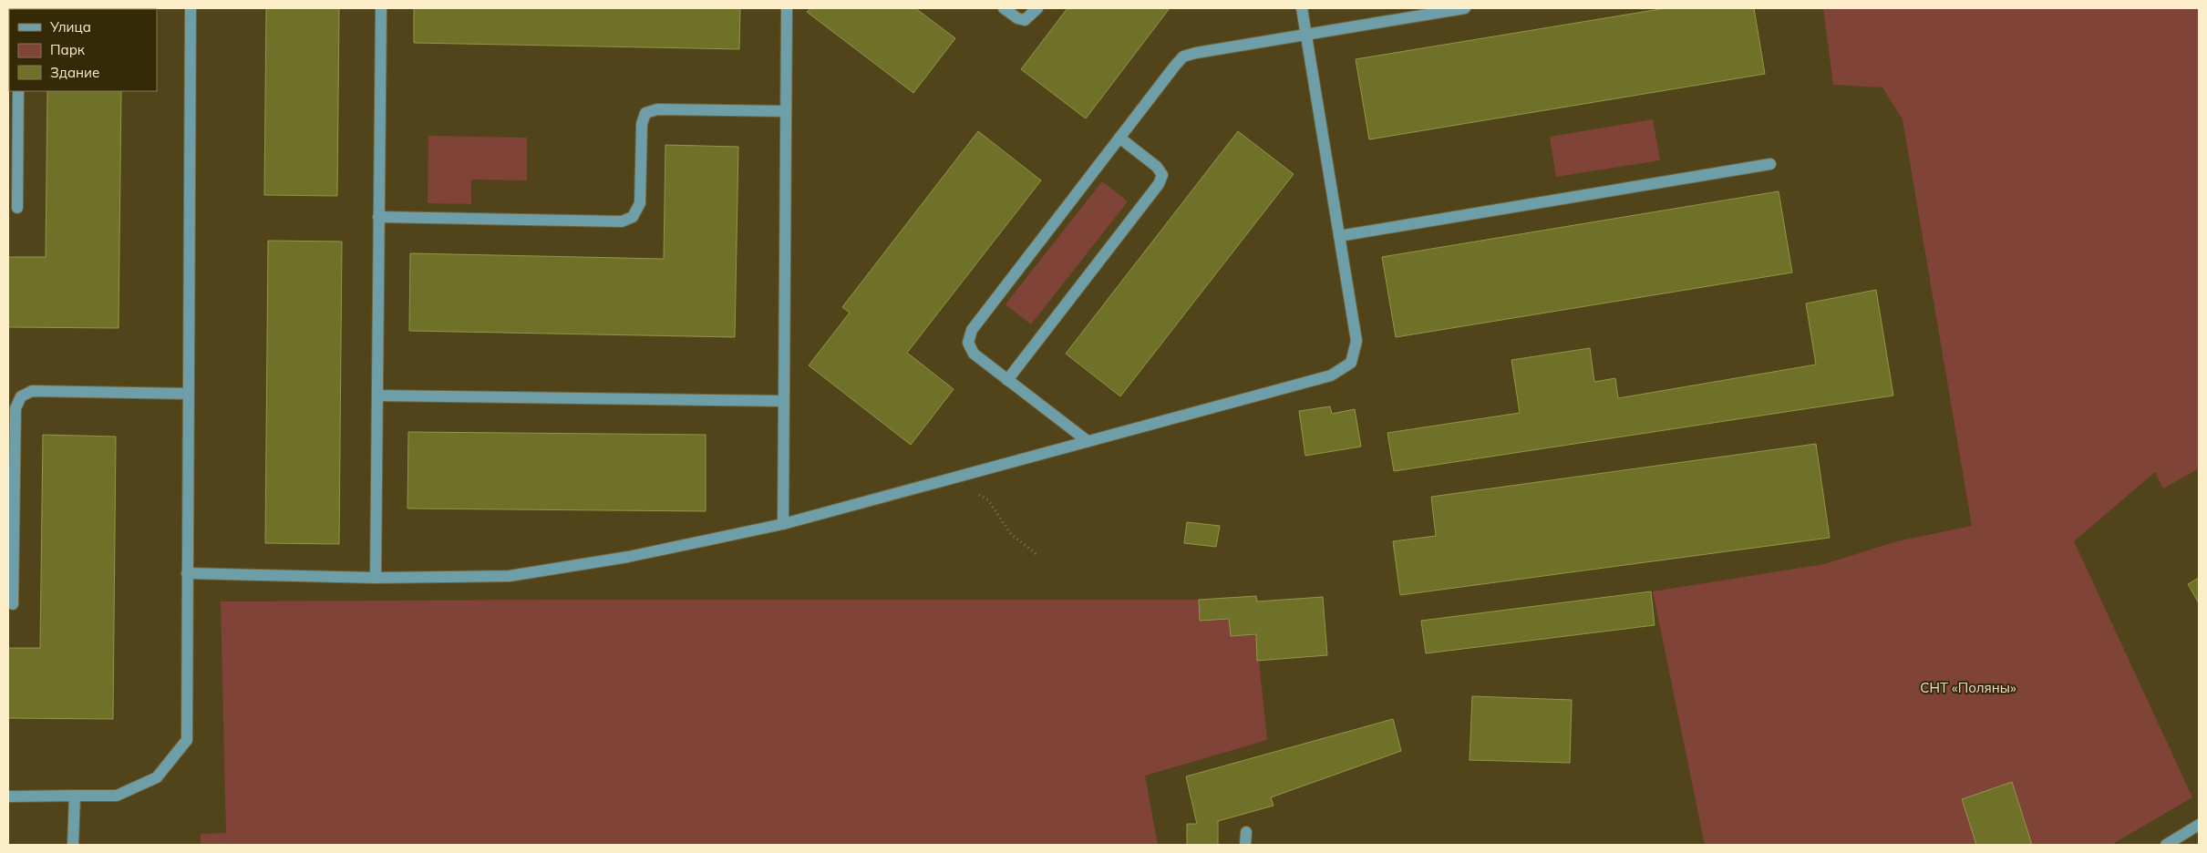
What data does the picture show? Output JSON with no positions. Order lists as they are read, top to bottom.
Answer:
{
  "parks": ["СНТ «Поляны»"],
  "legend": ["Улица", "Парк", "Здание"]
}
